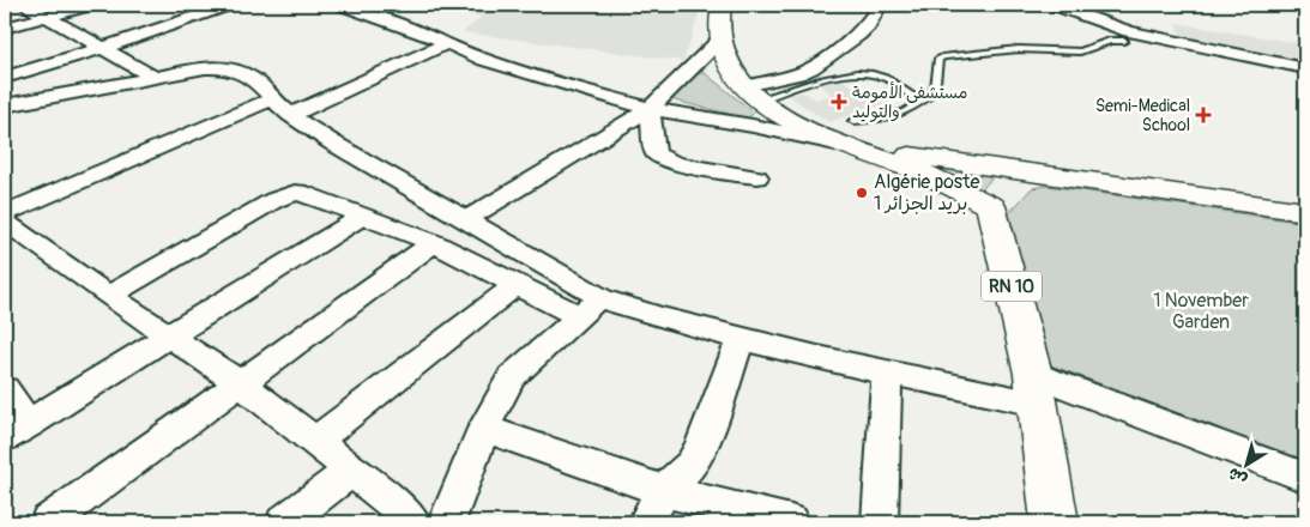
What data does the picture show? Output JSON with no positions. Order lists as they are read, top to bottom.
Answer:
{
  "streets": {
    "main road": ["RN 10"]
  },
  "parks": ["1 November Garden"],
  "places": {
    "health": ["مستشفى الأمومة والتوليد", "Semi-Medical School"],
    "other": ["Algérie poste 1 بريد الجزائر"]
  },
  "north": "bottom left"
}
